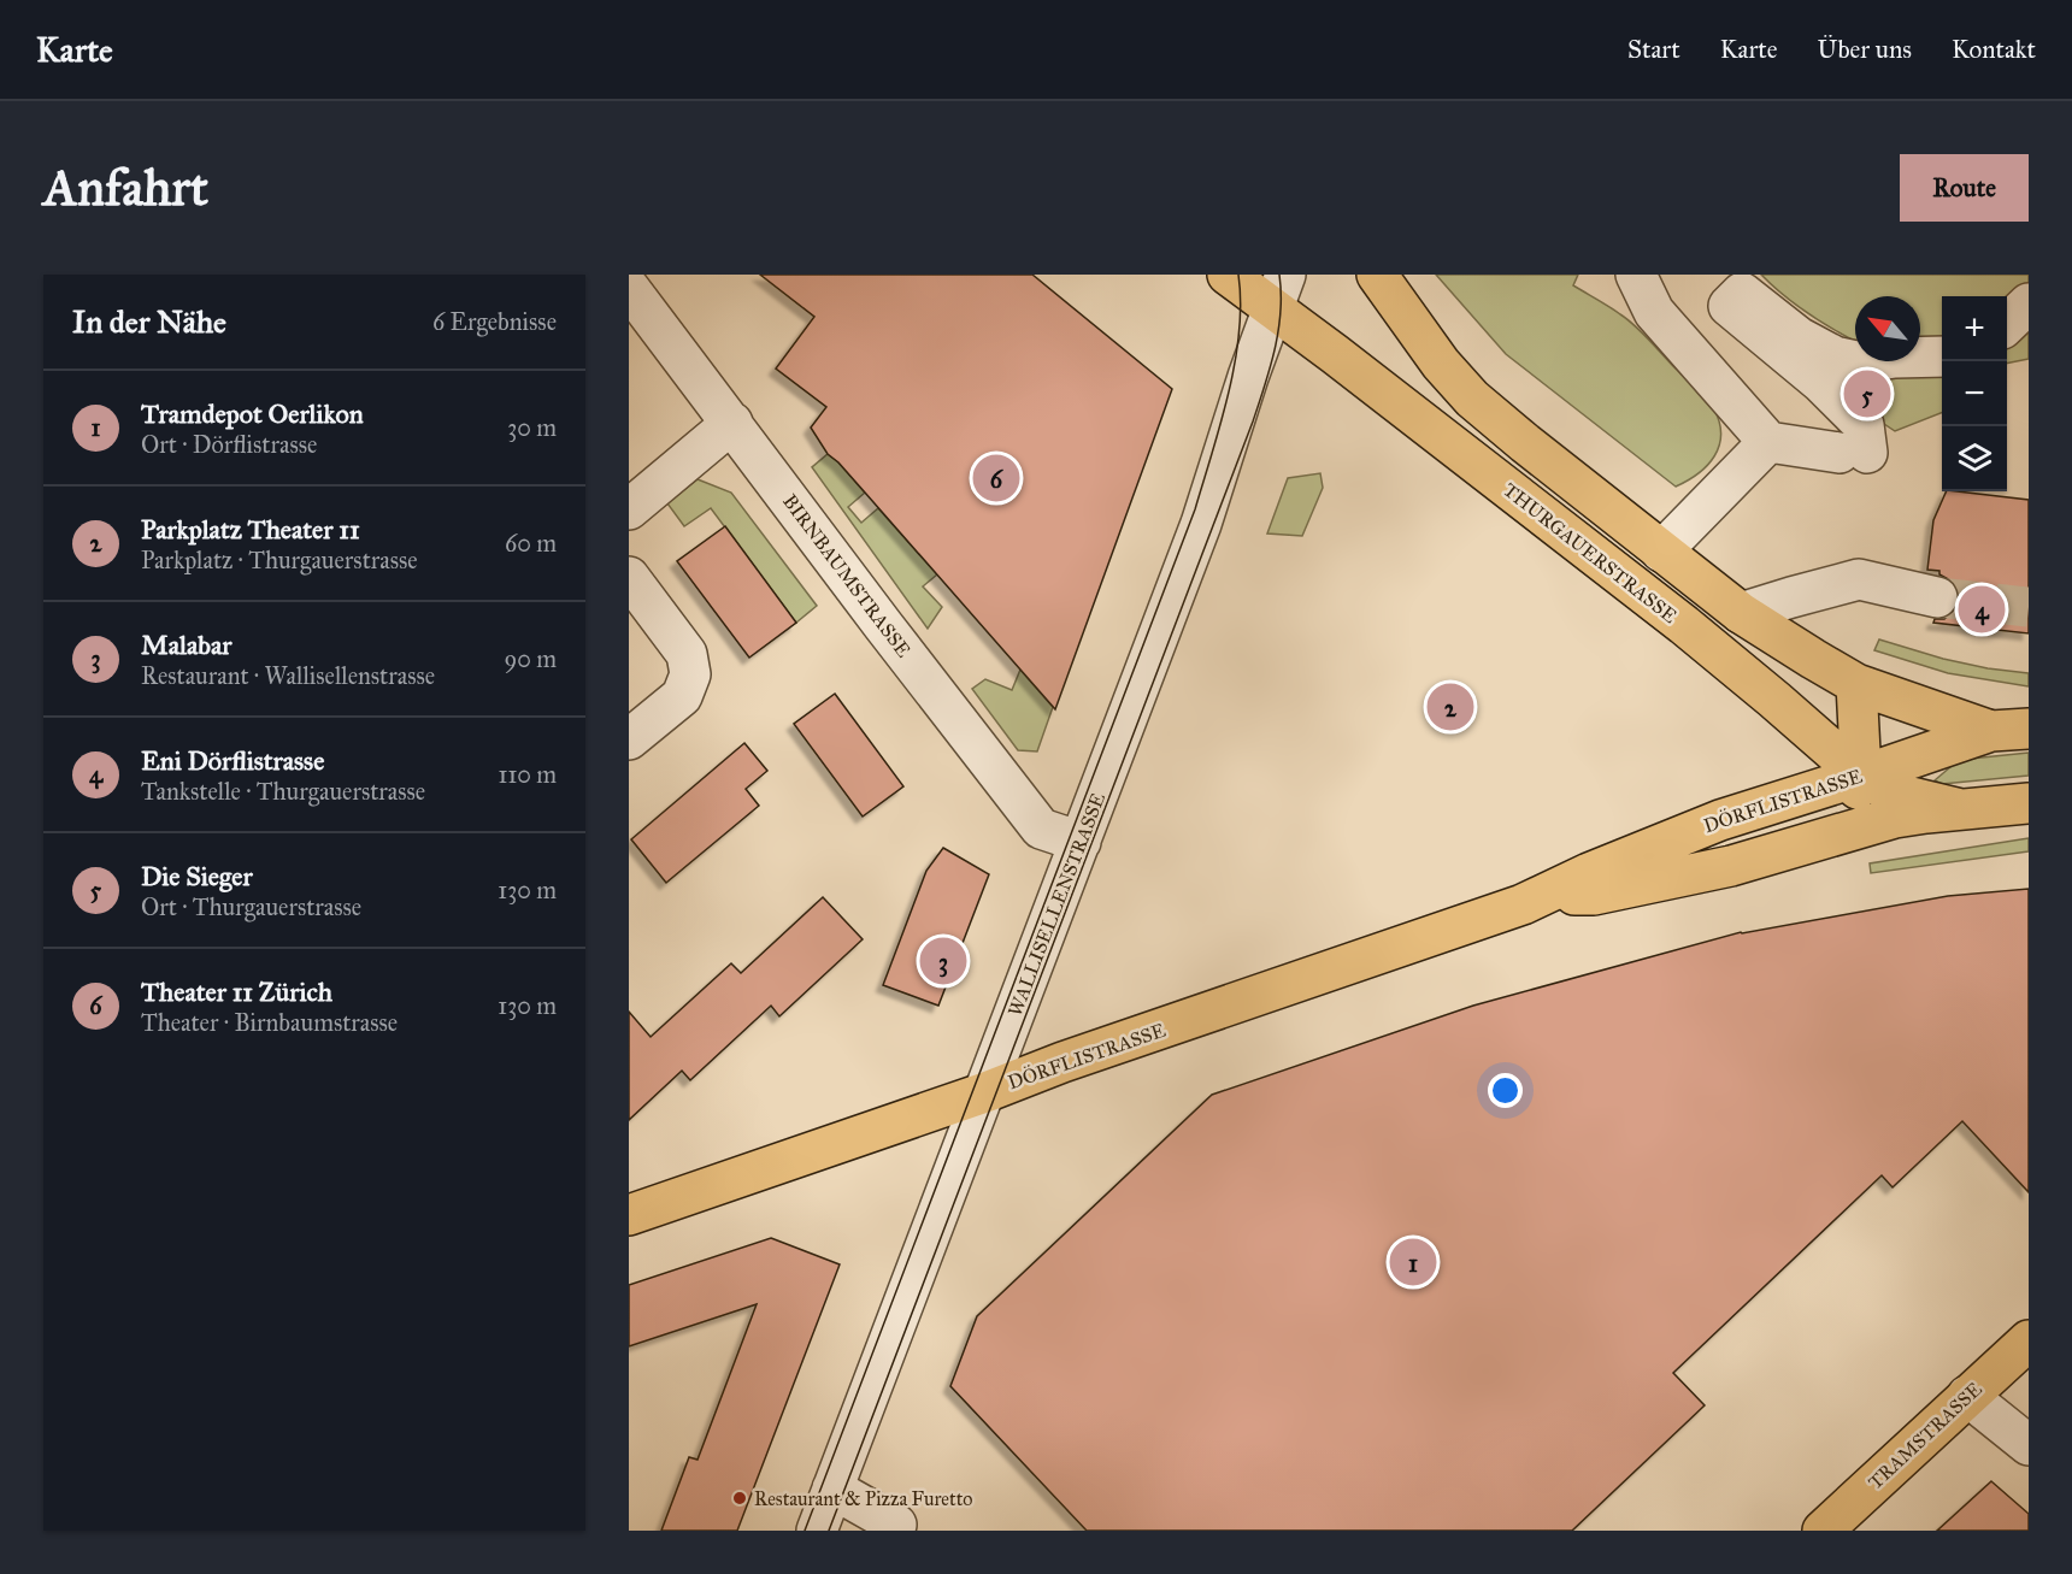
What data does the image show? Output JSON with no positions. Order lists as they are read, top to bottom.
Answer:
{
  "streets": {
    "main road": ["THURGAUERSTRASSE", "DÖRFLISTRASSE", "TRAMSTRASSE"],
    "street": ["BIRNBAUMSTRASSE", "WALLISELLENSTRASSE"]
  },
  "crossings": [
    ["THURGAUERSTRASSE", "DÖRFLISTRASSE"],
    ["THURGAUERSTRASSE", "WALLISELLENSTRASSE"],
    ["BIRNBAUMSTRASSE", "WALLISELLENSTRASSE"],
    ["DÖRFLISTRASSE", "WALLISELLENSTRASSE"]
  ],
  "places": ["Restaurant & Pizza Furetto"],
  "north": "top left",
  "page": {
    "header": "Karte",
    "nav": [
      "Start",
      "Karte",
      "Über uns",
      "Kontakt"
    ],
    "buttons": "Route",
    "title": "Anfahrt",
    "heading": ["In der Nähe", "6 Ergebnisse"],
    "map_buttons": ["+", "−"],
    "pins": [
      "5",
      "6",
      "4",
      "2",
      "3",
      "1"
    ],
    "list": [
      {
        "mark": "1",
        "name": "Tramdepot Oerlikon",
        "note": "Ort · Dörflistrasse",
        "value": "30 m"
      },
      {
        "mark": "2",
        "name": "Parkplatz Theater 11",
        "note": "Parkplatz · Thurgauerstrasse",
        "value": "60 m"
      },
      {
        "mark": "3",
        "name": "Malabar",
        "note": "Restaurant · Wallisellenstrasse",
        "value": "90 m"
      },
      {
        "mark": "4",
        "name": "Eni Dörflistrasse",
        "note": "Tankstelle · Thurgauerstrasse",
        "value": "110 m"
      },
      {
        "mark": "5",
        "name": "Die Sieger",
        "note": "Ort · Thurgauerstrasse",
        "value": "130 m"
      },
      {
        "mark": "6",
        "name": "Theater 11 Zürich",
        "note": "Theater · Birnbaumstrasse",
        "value": "130 m"
      }
    ]
  }
}
